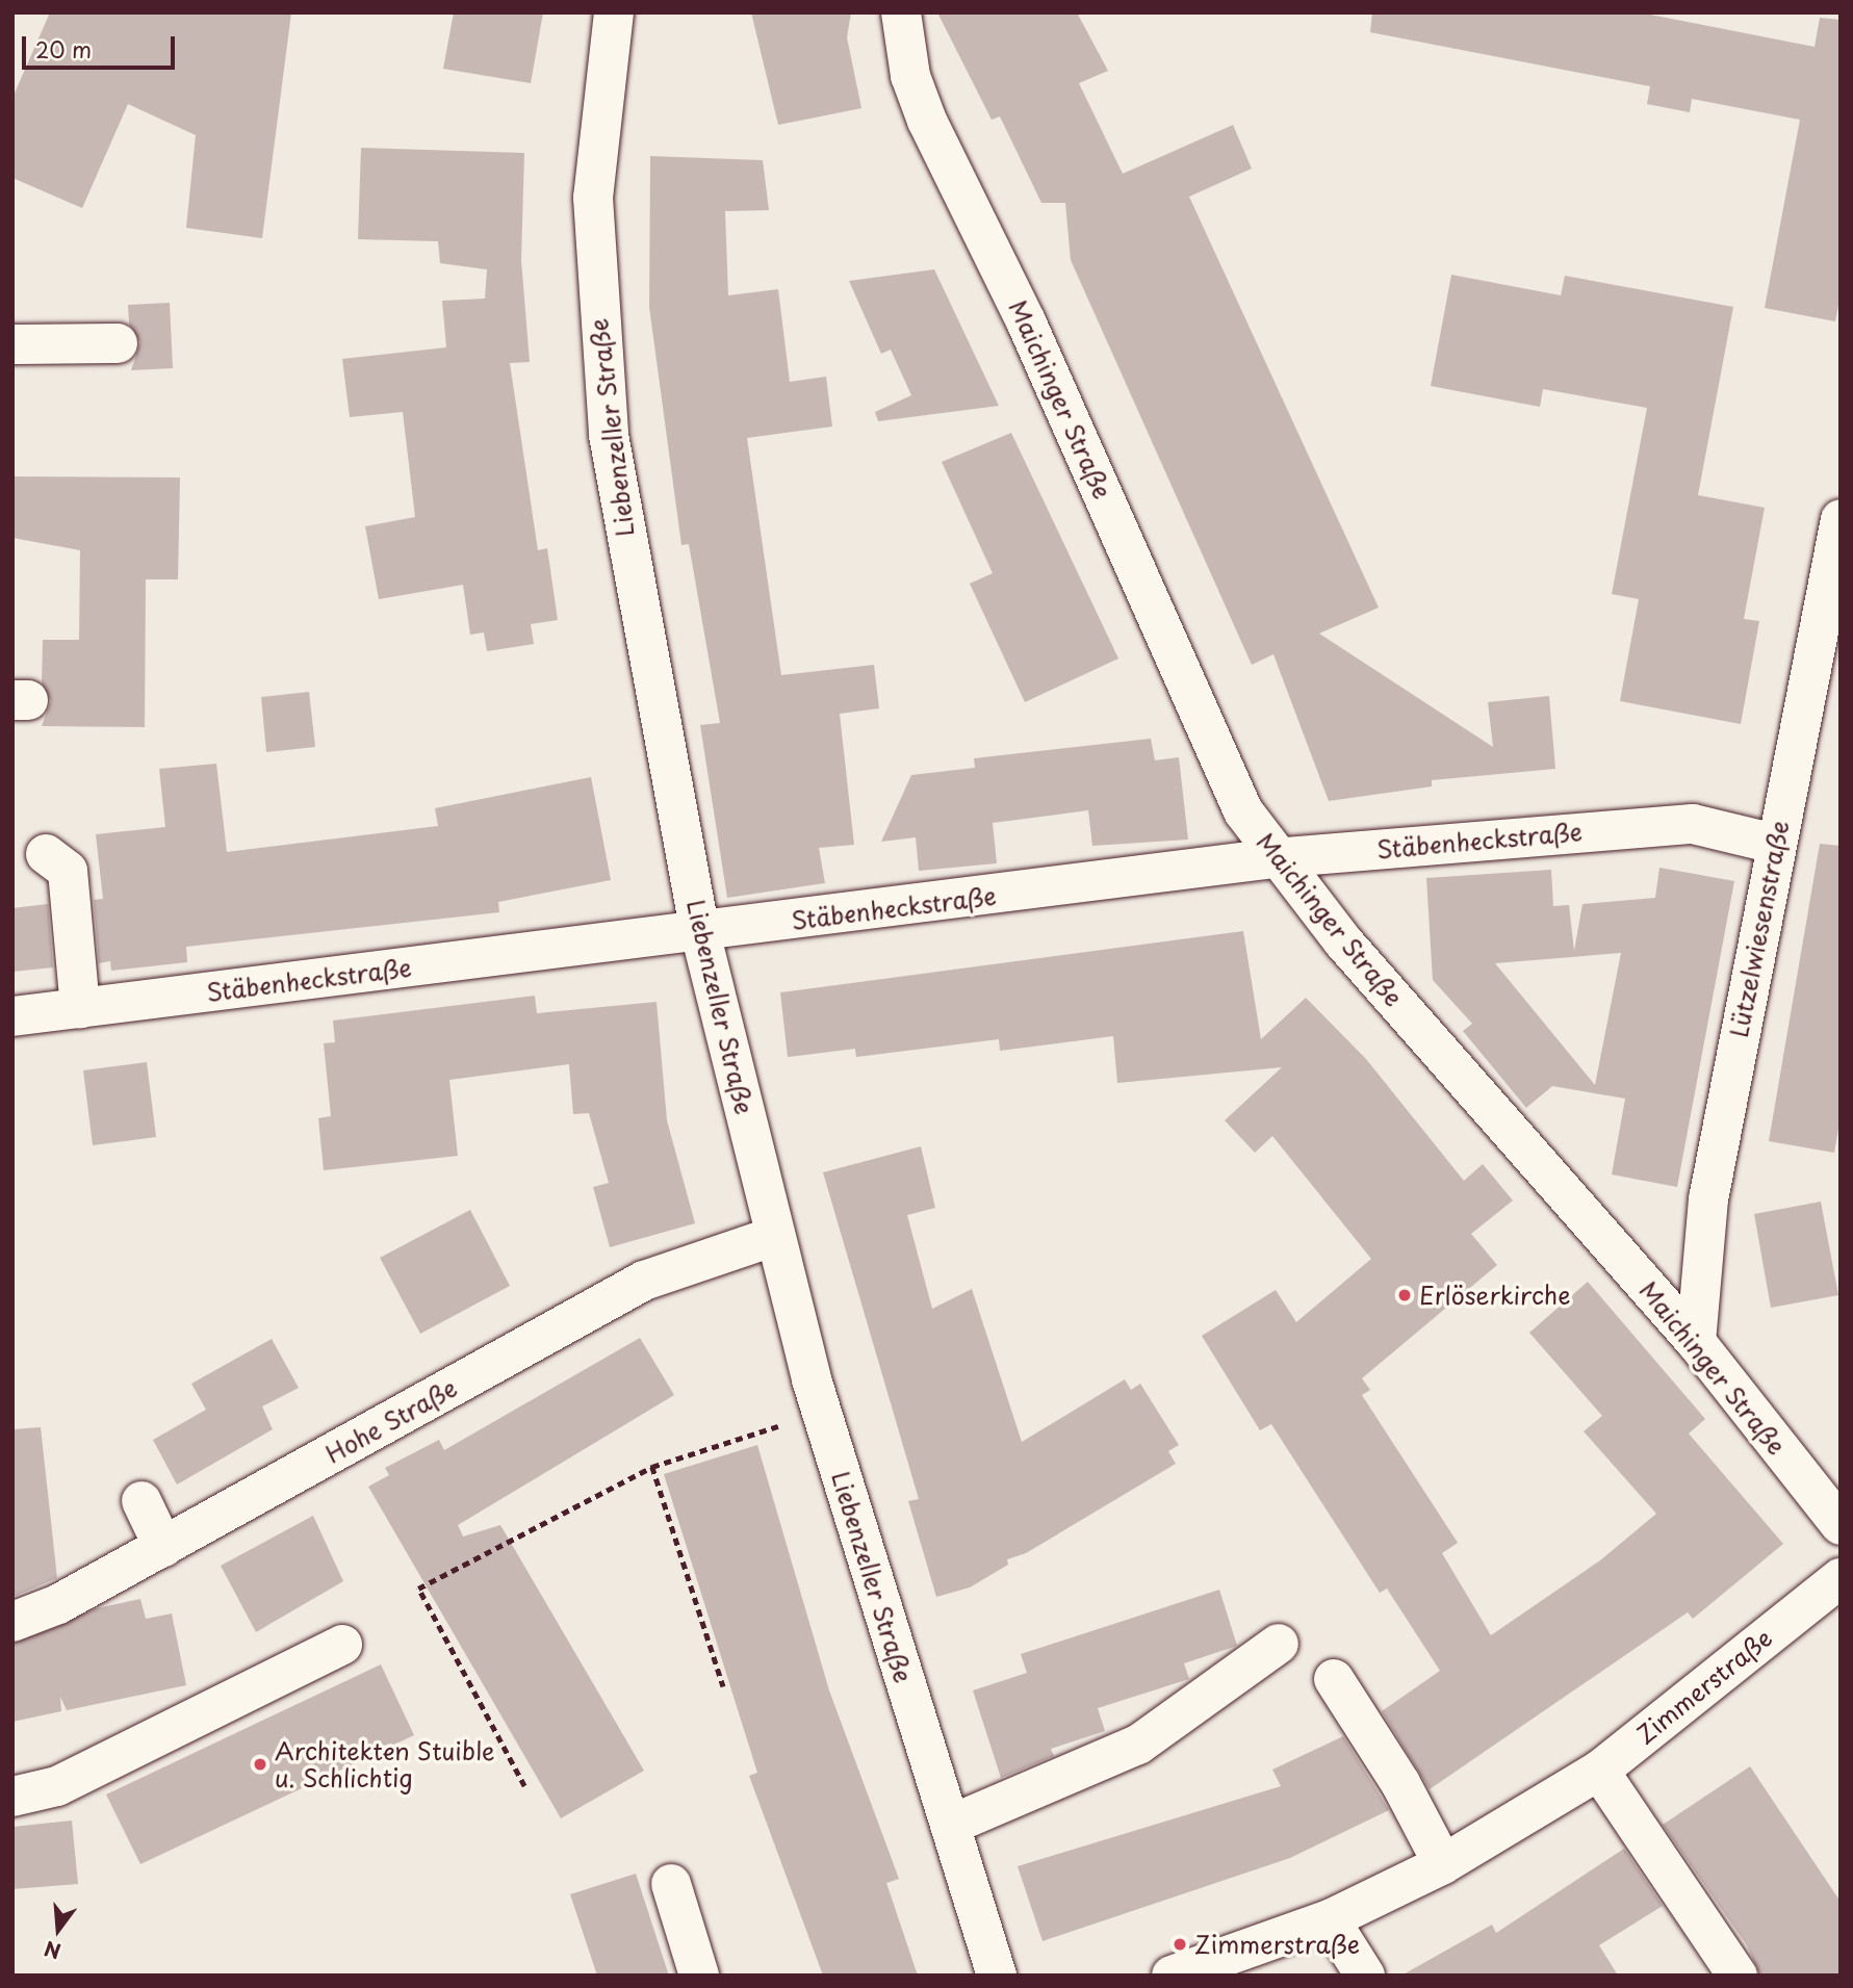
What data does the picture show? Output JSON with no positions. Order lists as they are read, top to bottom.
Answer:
{
  "streets": {
    "street": [
      "Maichinger Straße",
      "Liebenzeller Straße",
      "Stäbenheckstraße",
      "Lützelwiesenstraße",
      "Hohe Straße",
      "Zimmerstraße"
    ]
  },
  "crossings": [
    ["Maichinger Straße", "Stäbenheckstraße"],
    ["Maichinger Straße", "Lützelwiesenstraße"],
    ["Liebenzeller Straße", "Stäbenheckstraße"],
    ["Liebenzeller Straße", "Hohe Straße"],
    ["Stäbenheckstraße", "Lützelwiesenstraße"]
  ],
  "places": ["Erlöserkirche", "Architekten Stuible u. Schlichtig", "Zimmerstraße"],
  "scale_bar": "20 m",
  "north": "bottom"
}
